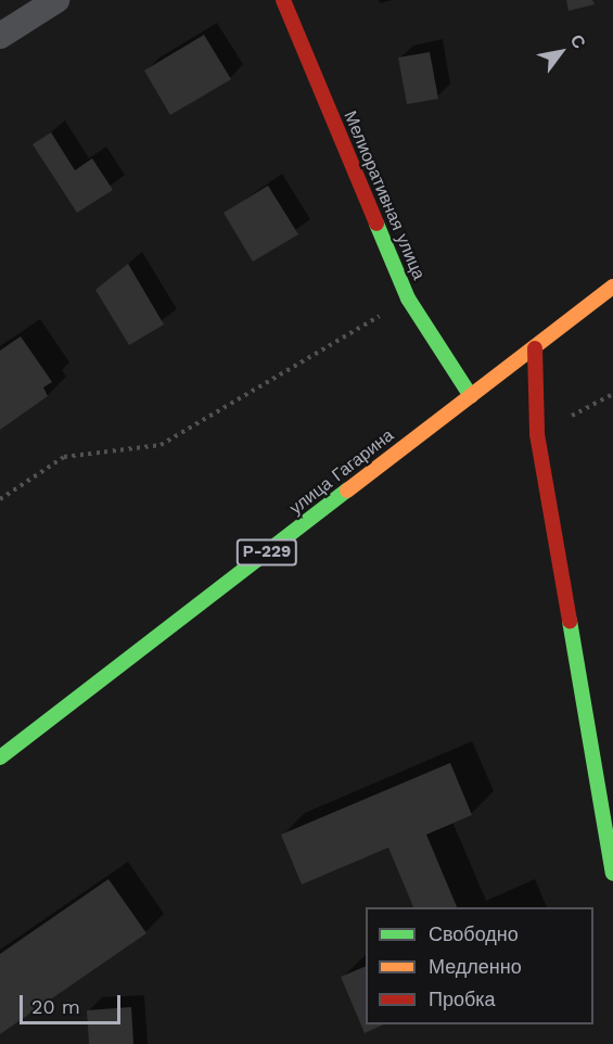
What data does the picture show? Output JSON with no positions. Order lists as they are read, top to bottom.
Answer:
{
  "streets": {
    "street": ["Мелиоративная улица", "улица Гагарина", "Р-229"]
  },
  "crossings": [
    ["Мелиоративная улица", "улица Гагарина"]
  ],
  "legend": ["Свободно", "Медленно", "Пробка"],
  "scale_bar": "20 m",
  "north": "top right"
}
